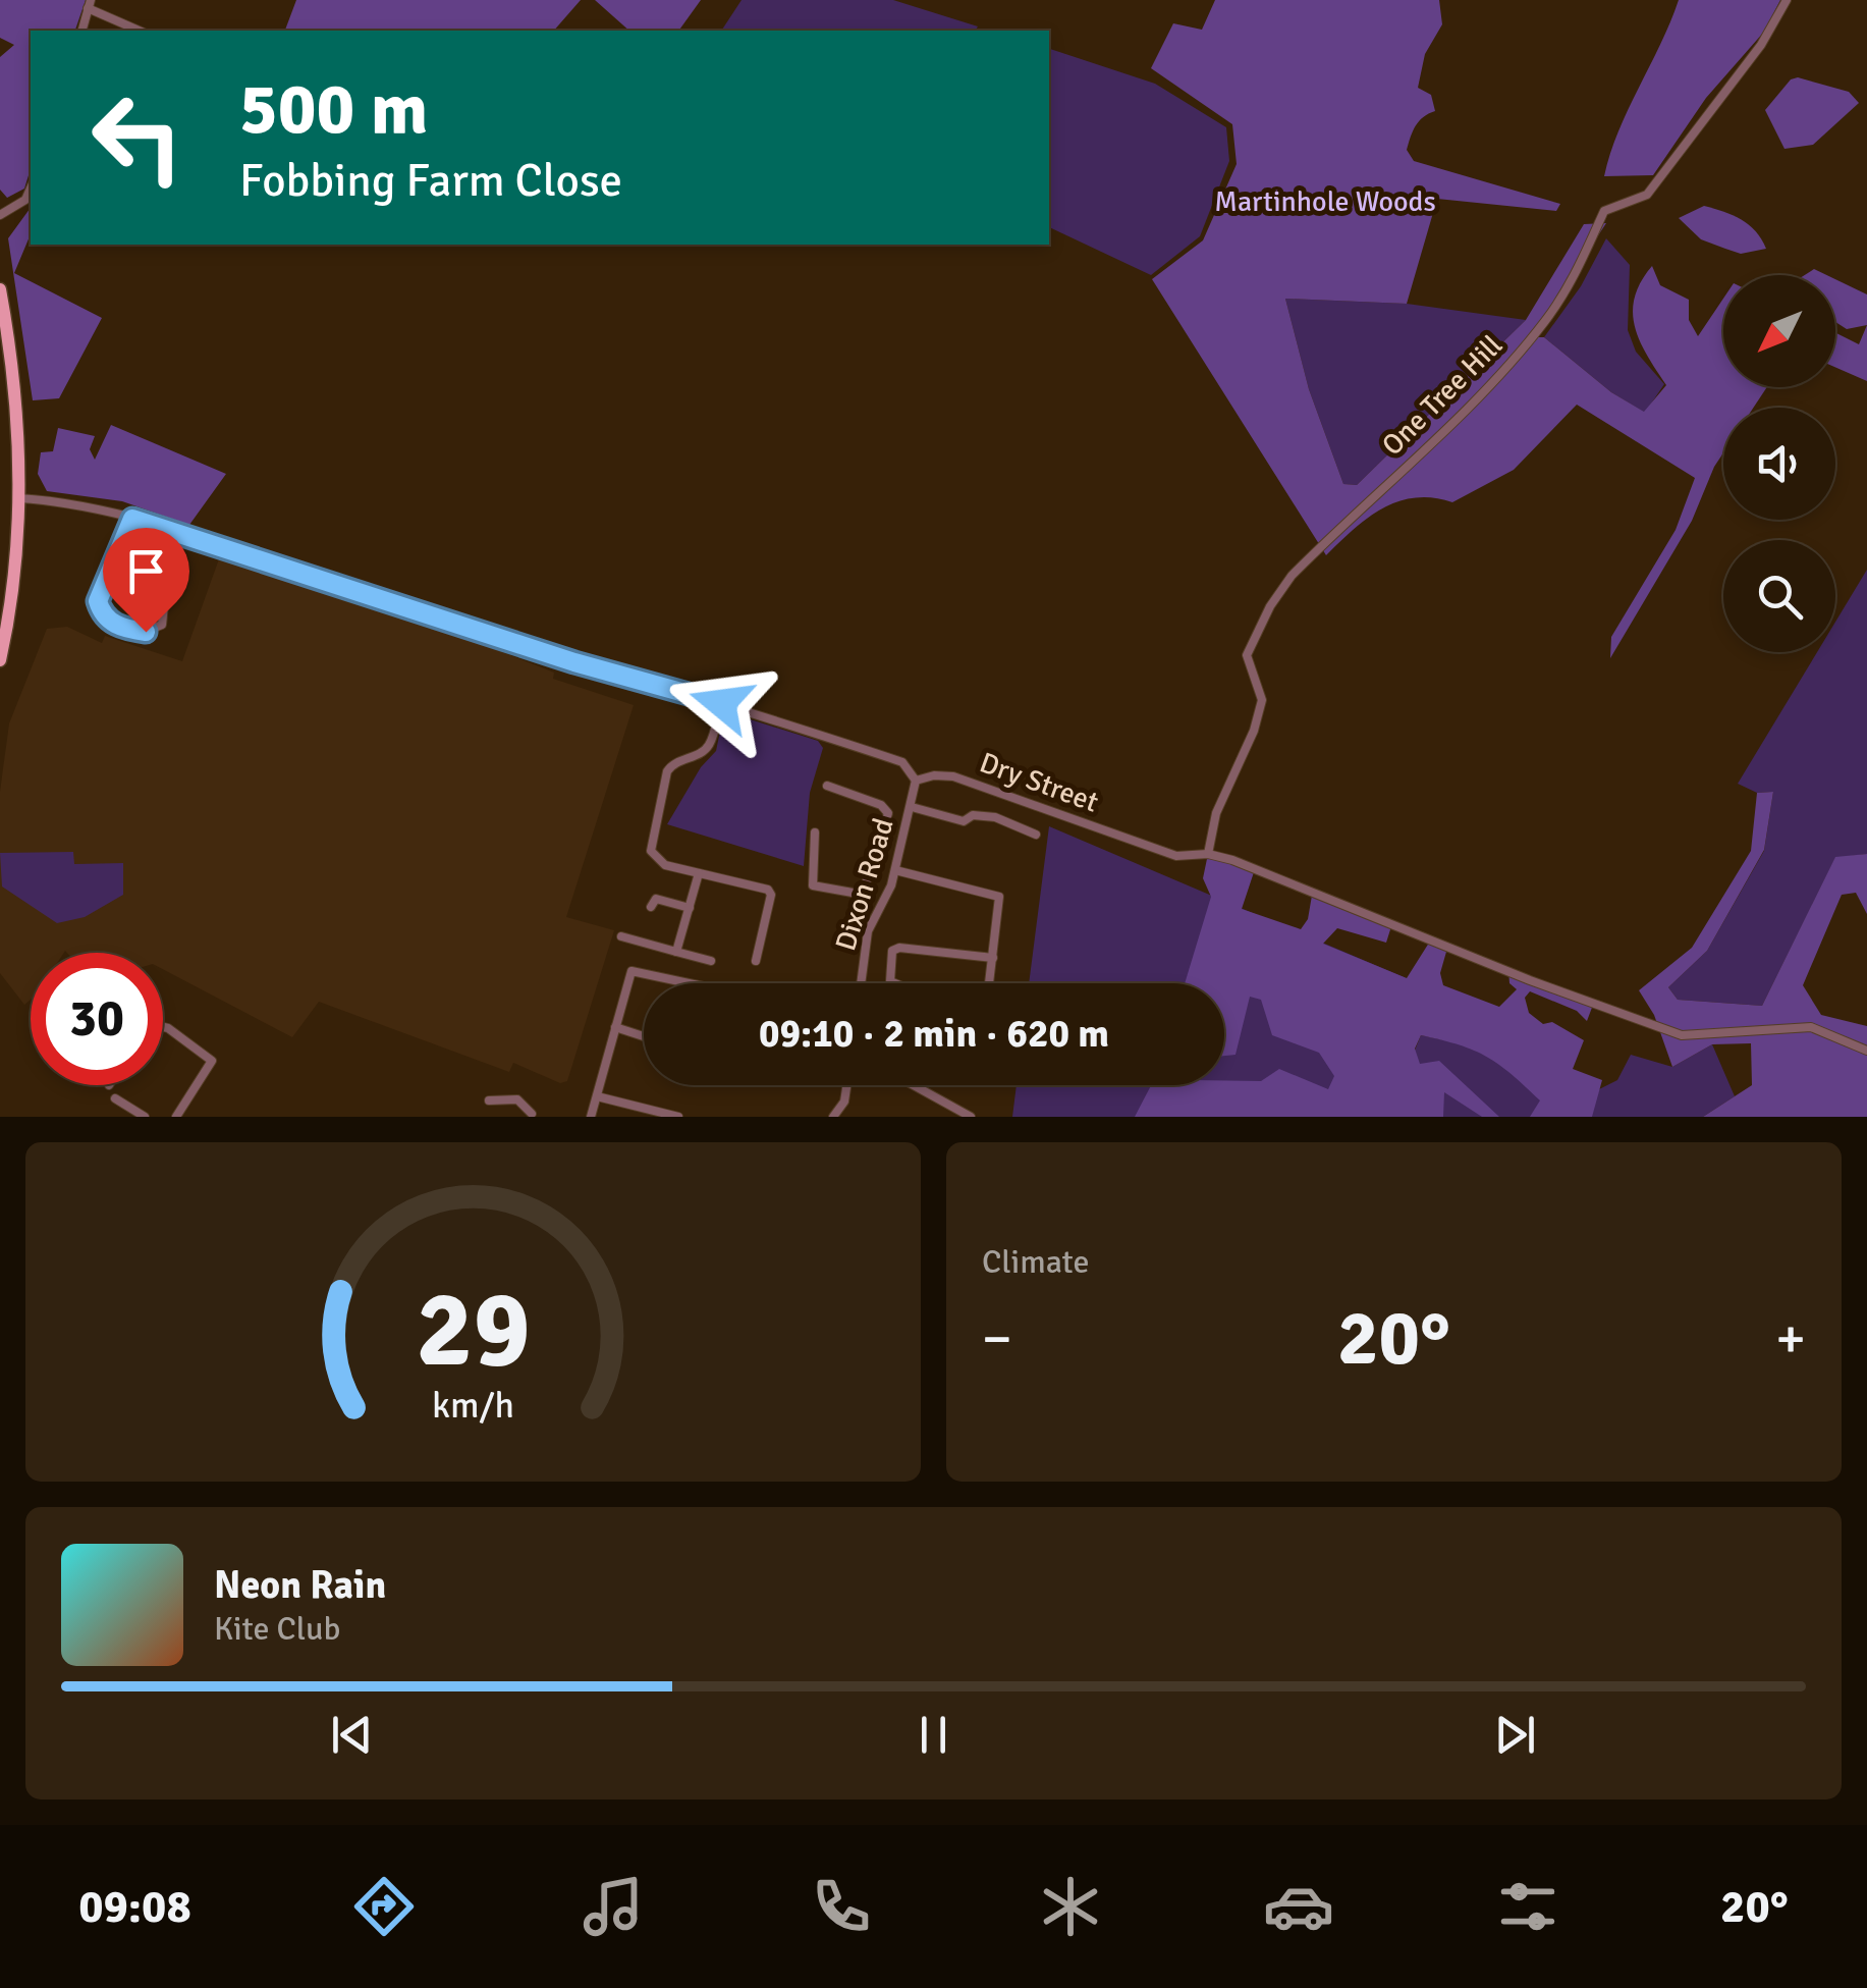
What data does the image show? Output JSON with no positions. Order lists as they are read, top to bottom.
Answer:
{
  "streets": {
    "street": ["One Tree Hill", "Dry Street", "Dixon Road"]
  },
  "crossings": [
    ["One Tree Hill", "Dry Street"],
    ["Dry Street", "Dixon Road"]
  ],
  "parks": ["Martinhole Woods"],
  "north": "bottom left",
  "page": {
    "turn": ["500 m", "Fobbing Farm Close"],
    "limit": "30",
    "trip": "09:10 · 2 min · 620 m",
    "tile": "Climate",
    "heat": ["−", "20°", "+"],
    "song": ["Neon Rain", "Kite Club"],
    "tabs": ["09:08", "20°"],
    "gauge": ["29", "km/h"]
  }
}
